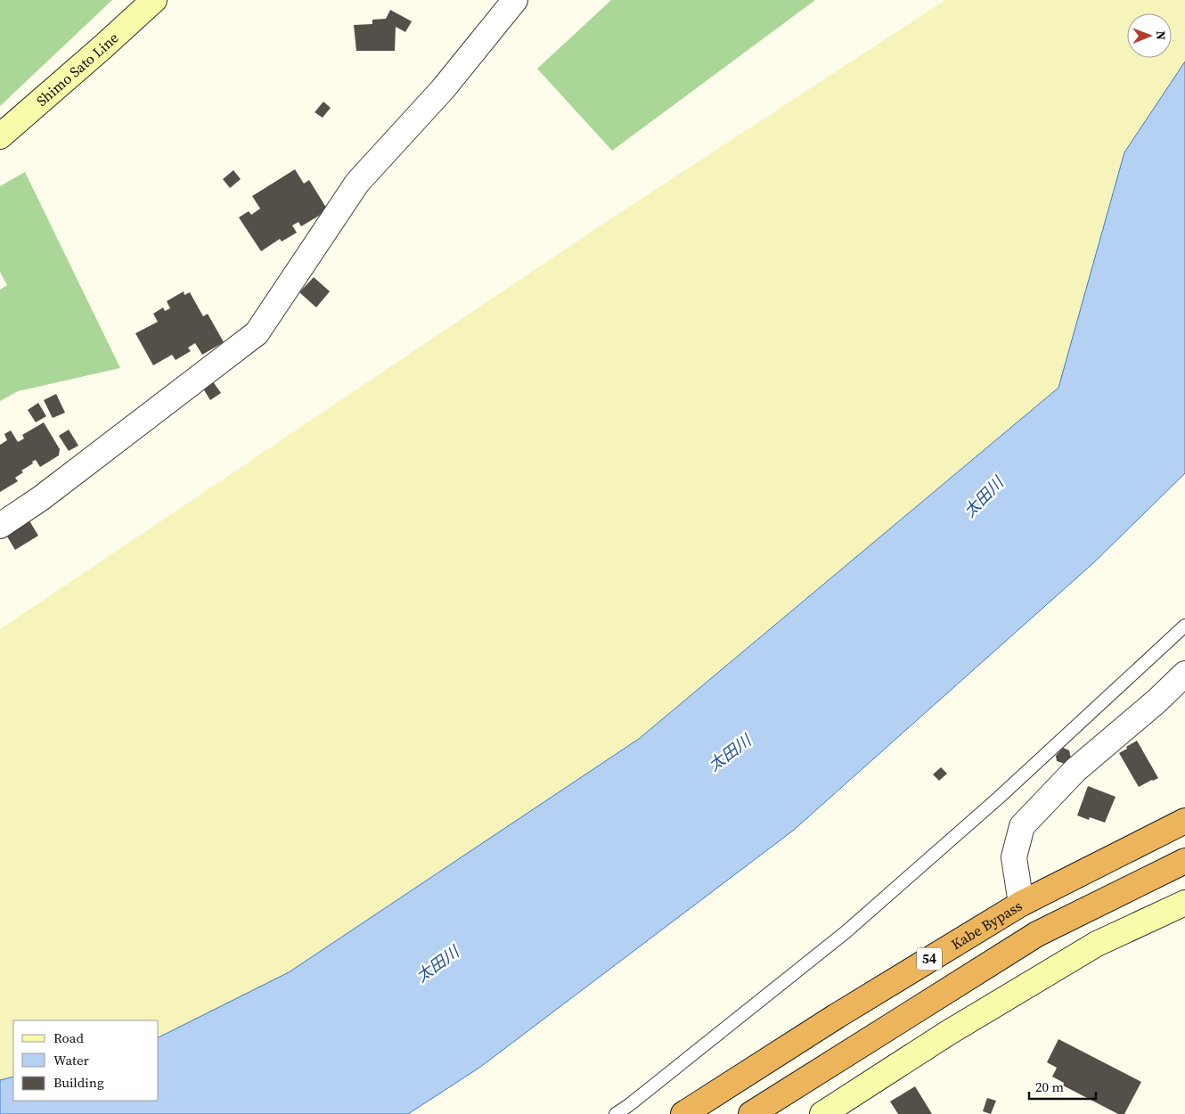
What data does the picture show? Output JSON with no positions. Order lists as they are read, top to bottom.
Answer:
{
  "streets": {
    "highway": ["Kabe Bypass", "54"],
    "street": ["Shimo Sato Line"]
  },
  "water": ["太田川"],
  "legend": ["Road", "Water", "Building"],
  "scale_bar": "20 m",
  "north": "right"
}
